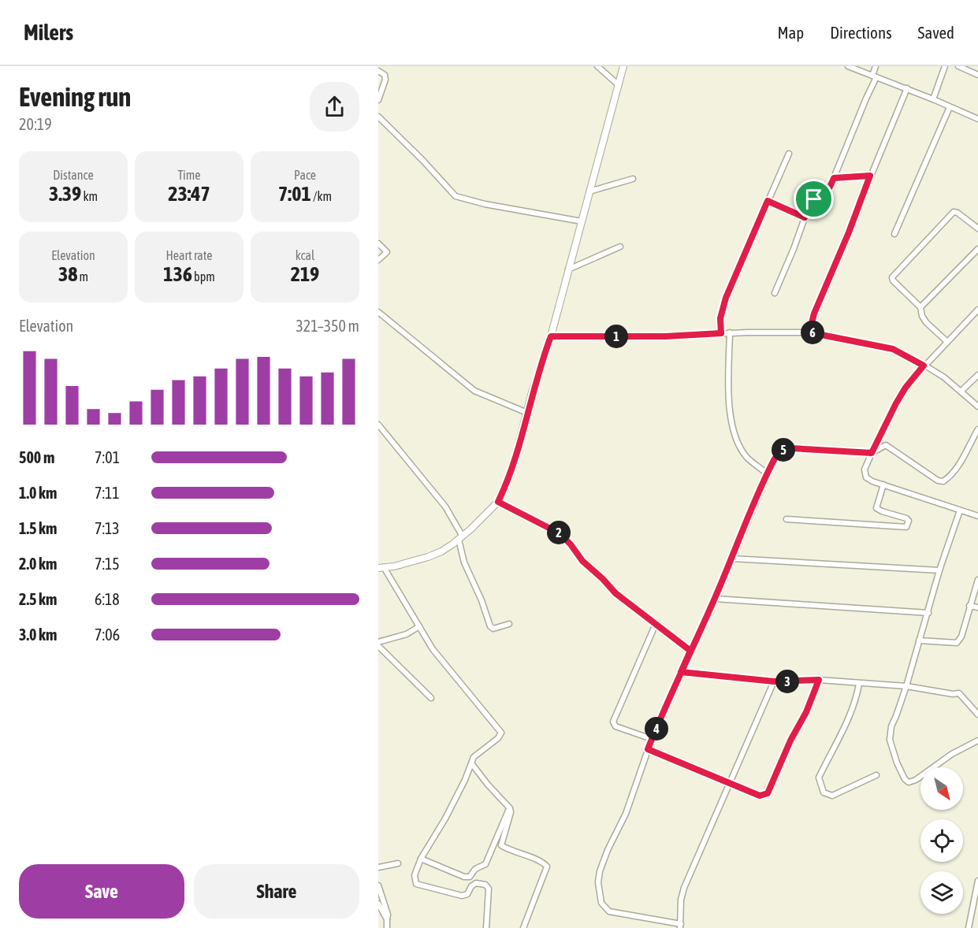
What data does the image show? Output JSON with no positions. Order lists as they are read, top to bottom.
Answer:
{
  "north": "bottom right",
  "page": {
    "header": "Milers",
    "nav": ["Map", "Directions", "Saved"],
    "heading": ["Evening run", "20:19"],
    "stats": [
      ["Distance", "3.39 km"],
      ["Time", "23:47"],
      ["Pace", "7:01 /km"],
      ["Elevation", "38 m"],
      ["Heart rate", "136 bpm"],
      ["kcal", "219"]
    ],
    "chart": ["Elevation", "321–350 m"],
    "pins": [
      "6",
      "1",
      "5",
      "2",
      "3",
      "4"
    ],
    "list": [
      {
        "name": "500 m",
        "note": "7:01"
      },
      {
        "name": "1.0 km",
        "note": "7:11"
      },
      {
        "name": "1.5 km",
        "note": "7:13"
      },
      {
        "name": "2.0 km",
        "note": "7:15"
      },
      {
        "name": "2.5 km",
        "note": "6:18"
      },
      {
        "name": "3.0 km",
        "note": "7:06"
      }
    ],
    "buttons": ["Save", "Share"]
  }
}
